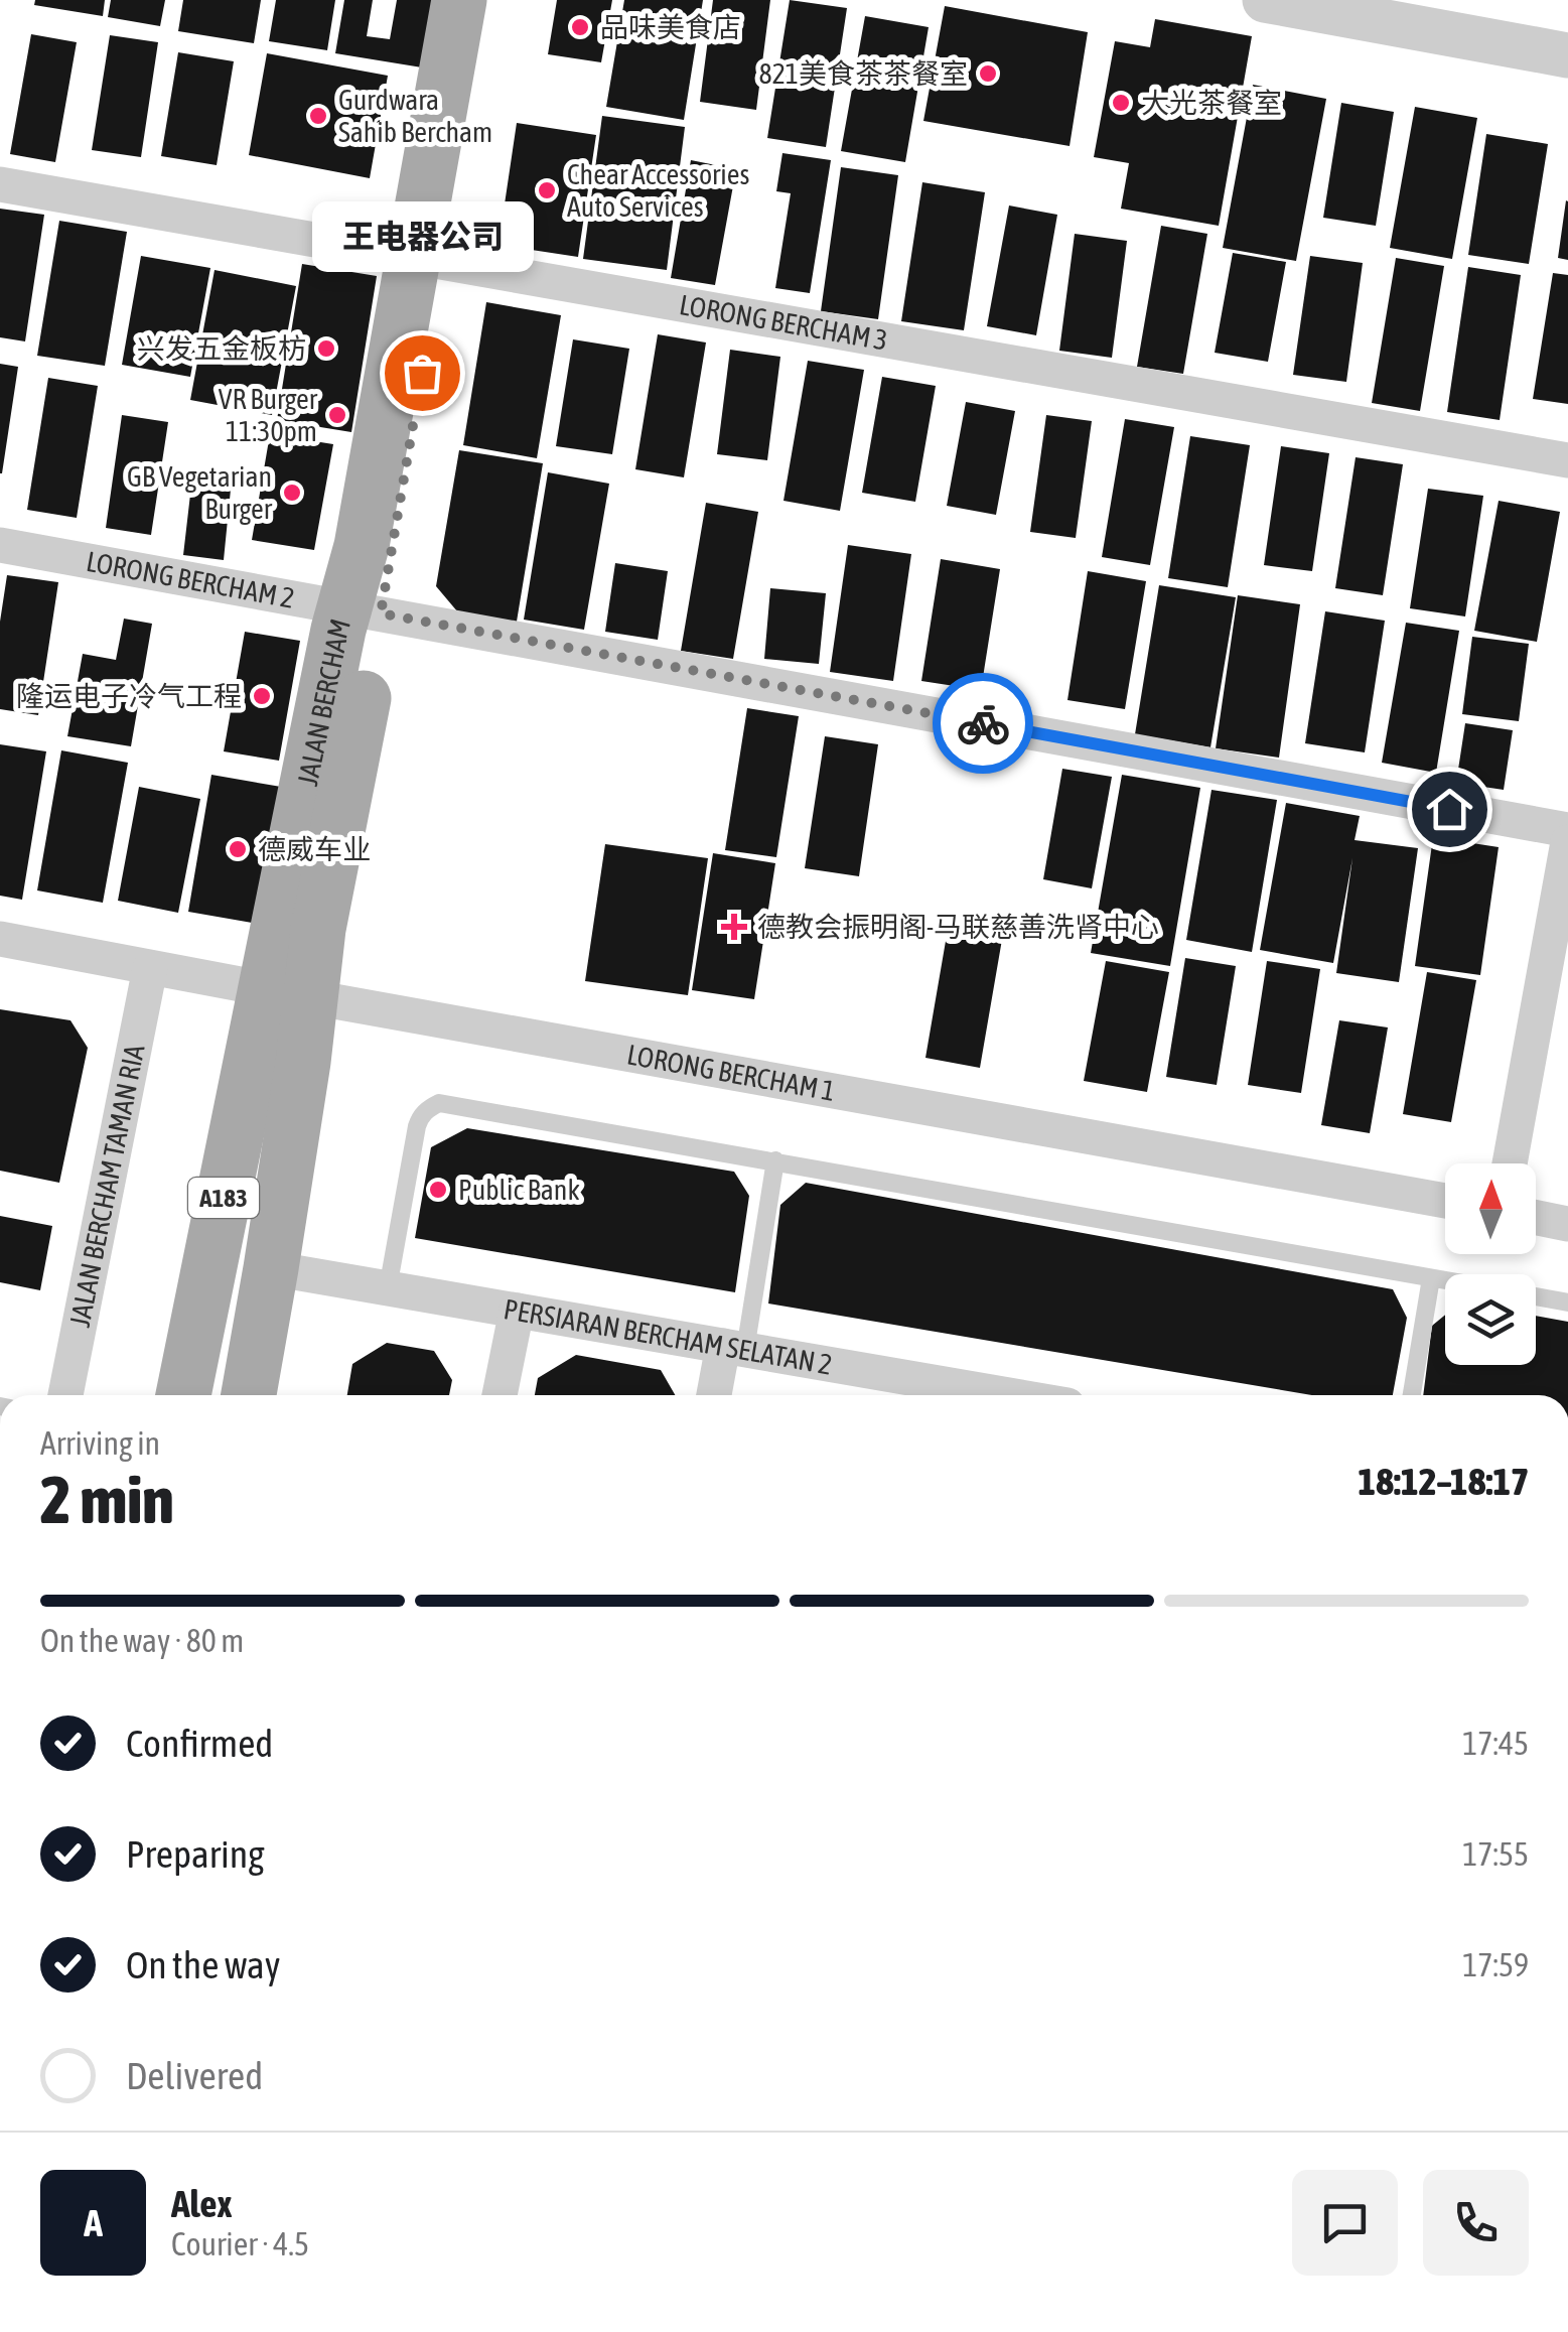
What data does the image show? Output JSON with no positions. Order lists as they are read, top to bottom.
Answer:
{
  "streets": {
    "main road": ["JALAN BERCHAM", "A183"],
    "street": [
      "LORONG BERCHAM 3",
      "LORONG BERCHAM 2",
      "LORONG BERCHAM 1",
      "JALAN BERCHAM TAMAN RIA",
      "PERSIARAN BERCHAM SELATAN 2"
    ]
  },
  "crossings": [
    ["LORONG BERCHAM 3", "JALAN BERCHAM"],
    ["LORONG BERCHAM 2", "JALAN BERCHAM"],
    ["JALAN BERCHAM", "LORONG BERCHAM 1"],
    ["JALAN BERCHAM", "PERSIARAN BERCHAM SELATAN 2"],
    ["LORONG BERCHAM 1", "JALAN BERCHAM TAMAN RIA"]
  ],
  "places": {
    "other": [
      "品味美食店",
      "821美食茶茶餐室",
      "大光茶餐室",
      "Gurdwara Sahib Bercham",
      "Chear Accessories Auto Services",
      "兴发五金板枋",
      "王电器公司",
      "VR Burger 11:30pm",
      "GB Vegetarian Burger",
      "隆运电子冷气工程",
      "德威车业",
      "Public Bank"
    ],
    "health": ["德教会振明阁-马联慈善洗肾中心"]
  },
  "north": "top",
  "page": {
    "bubble": "王电器公司",
    "heading": ["2 min", "Arriving in", "18:12–18:17"],
    "panel": ["Alex", "Courier · 4.5"],
    "bar": "On the way · 80 m",
    "list": [
      ["Confirmed", "17:45"],
      ["Preparing", "17:55"],
      ["On the way", "17:59"],
      "Delivered"
    ],
    "round": "A"
  }
}
